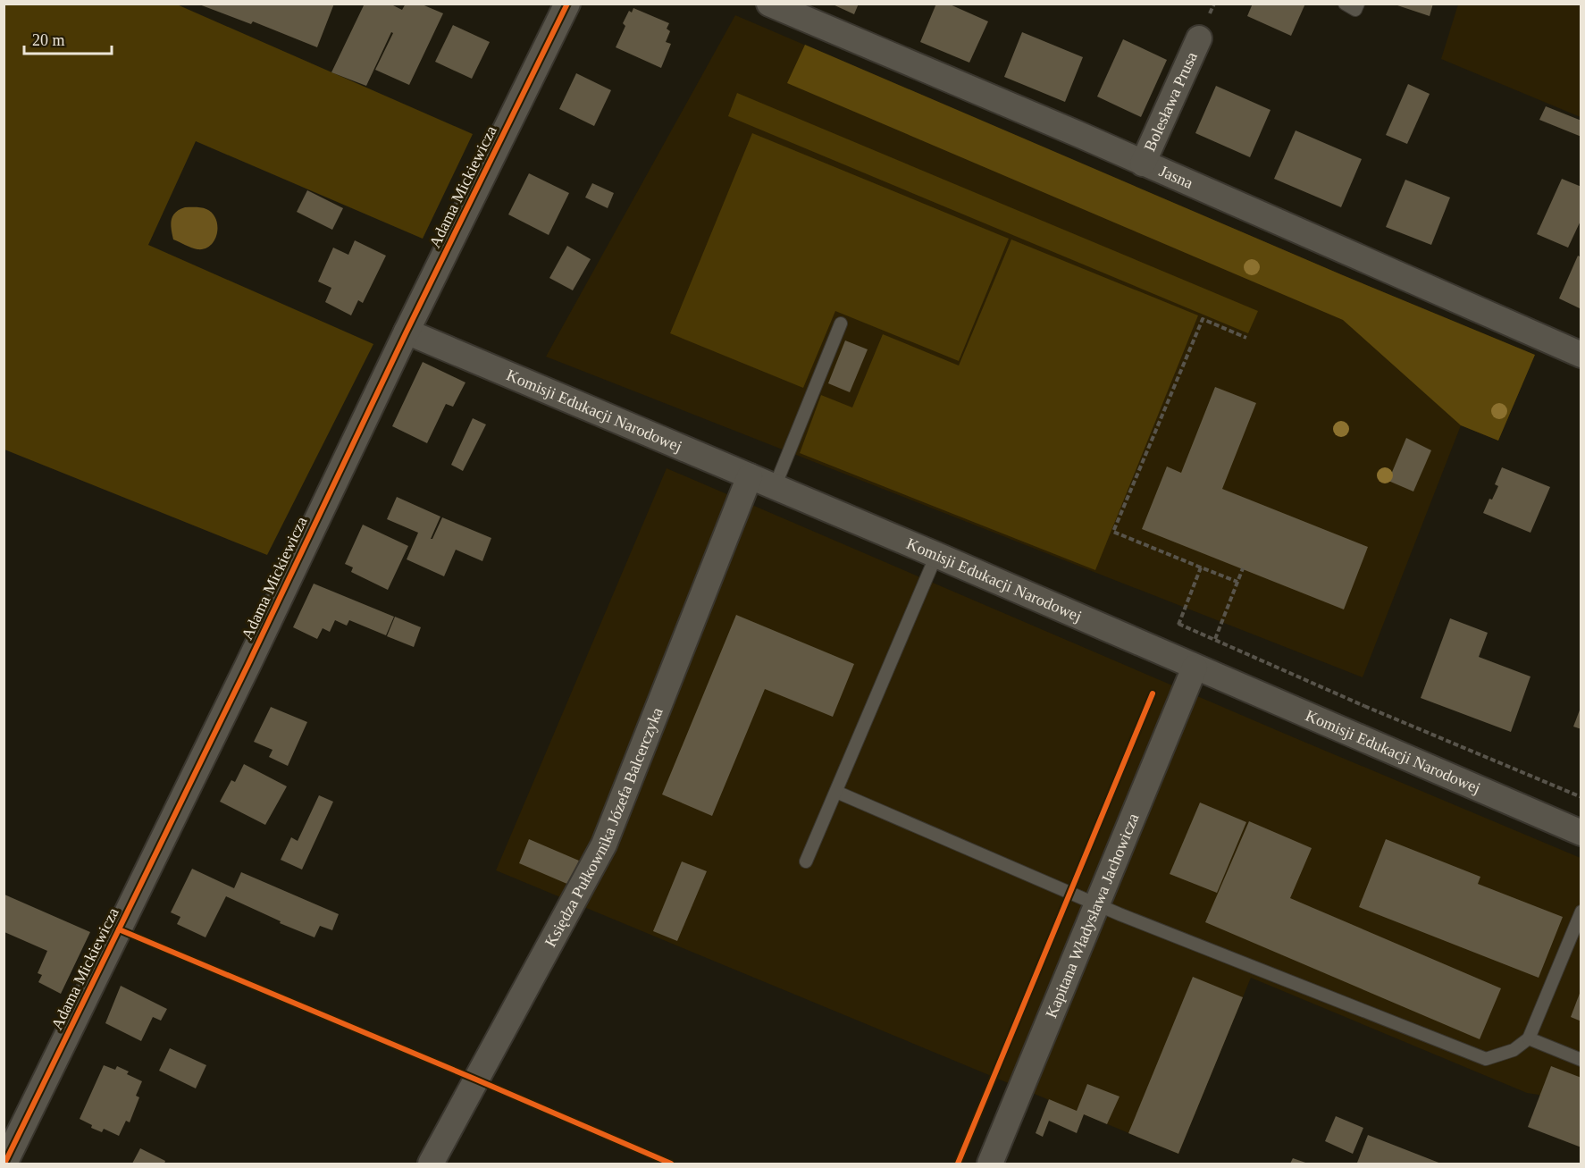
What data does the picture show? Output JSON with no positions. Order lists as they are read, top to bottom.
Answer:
{
  "streets": {
    "street": [
      "Bolesława Prusa",
      "Jasna",
      "Adama Mickiewicza",
      "Komisji Edukacji Narodowej",
      "Księdza Pułkownika Józefa Balcerczyka",
      "Kapitana Władysława Jachowicza"
    ]
  },
  "crossings": [
    ["Bolesława Prusa", "Jasna"],
    ["Adama Mickiewicza", "Komisji Edukacji Narodowej"],
    ["Komisji Edukacji Narodowej", "Księdza Pułkownika Józefa Balcerczyka"],
    ["Komisji Edukacji Narodowej", "Kapitana Władysława Jachowicza"]
  ],
  "scale_bar": "20 m"
}
